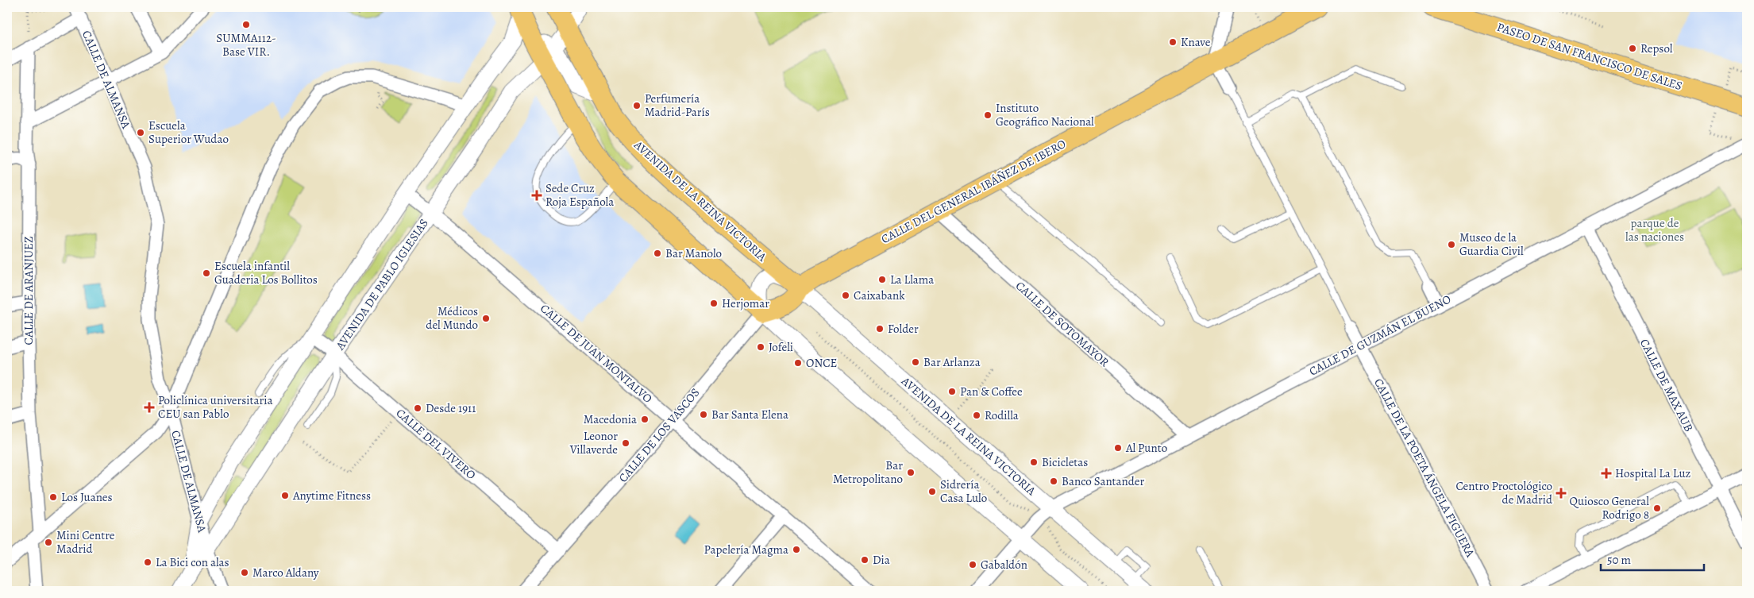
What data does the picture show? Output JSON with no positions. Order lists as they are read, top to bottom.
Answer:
{
  "streets": {
    "main road": ["PASEO DE SAN FRANCISCO DE SALES", "CALLE DEL GENERAL IBÁÑEZ DE IBERO", "AVENIDA DE LA REINA VICTORIA"],
    "street": [
      "CALLE DE ALMANSA",
      "AVENIDA DE PABLO IGLESIAS",
      "CALLE DE ARANJUEZ",
      "CALLE DE SOTOMAYOR",
      "CALLE DE GUZMÁN EL BUENO",
      "CALLE DE JUAN MONTALVO",
      "CALLE DE MAX AUB",
      "CALLE DE LOS VASCOS",
      "CALLE DEL VIVERO",
      "CALLE DE LA POETA ÁNGELA FIGUERA"
    ]
  },
  "crossings": [
    ["CALLE DE ALMANSA", "AVENIDA DE PABLO IGLESIAS"],
    ["CALLE DEL GENERAL IBÁÑEZ DE IBERO", "AVENIDA DE LA REINA VICTORIA"],
    ["CALLE DEL GENERAL IBÁÑEZ DE IBERO", "CALLE DE SOTOMAYOR"],
    ["CALLE DEL GENERAL IBÁÑEZ DE IBERO", "CALLE DE LOS VASCOS"],
    ["AVENIDA DE LA REINA VICTORIA", "AVENIDA DE PABLO IGLESIAS"],
    ["AVENIDA DE LA REINA VICTORIA", "CALLE DE GUZMÁN EL BUENO"],
    ["AVENIDA DE LA REINA VICTORIA", "CALLE DE LOS VASCOS"],
    ["AVENIDA DE PABLO IGLESIAS", "CALLE DE JUAN MONTALVO"],
    ["AVENIDA DE PABLO IGLESIAS", "CALLE DEL VIVERO"],
    ["CALLE DE SOTOMAYOR", "CALLE DE GUZMÁN EL BUENO"],
    ["CALLE DE GUZMÁN EL BUENO", "CALLE DE MAX AUB"],
    ["CALLE DE GUZMÁN EL BUENO", "CALLE DE LA POETA ÁNGELA FIGUERA"],
    ["CALLE DE JUAN MONTALVO", "CALLE DE LOS VASCOS"],
    ["CALLE DE LOS VASCOS", "CALLE DEL VIVERO"]
  ],
  "parks": ["parque de las naciones"],
  "places": {
    "other": [
      "SUMMA112- Base VIR.",
      "Knave",
      "Repsol",
      "Perfumería Madrid-París",
      "Instituto Geográfico Nacional",
      "Escuela Superior Wudao",
      "Museo de la Guardia Civil",
      "Bar Manolo",
      "Escuela infantil Guaderia Los Bollitos",
      "La Llama",
      "Caixabank",
      "Herjomar",
      "Médicos del Mundo",
      "Folder",
      "Jofeli",
      "Bar Arlanza",
      "ONCE",
      "Pan & Coffee",
      "Desde 1911",
      "Bar Santa Elena",
      "Rodilla",
      "Macedonia",
      "Leonor Villaverde",
      "Al Punto",
      "Bicicletas",
      "Bar Metropolitano",
      "Banco Santander",
      "Sidrería Casa Lulo",
      "Anytime Fitness",
      "Los Juanes",
      "Quiosco General Rodrigo 8",
      "Mini Centre Madrid",
      "Papelería Magma",
      "Dia",
      "La Bici con alas",
      "Gabaldón",
      "Marco Aldany"
    ],
    "health": [
      "Sede Cruz Roja Española",
      "Policlínica universitaria CEU san Pablo",
      "Hospital La Luz",
      "Centro Proctológico de Madrid"
    ]
  },
  "scale_bar": "50 m"
}
